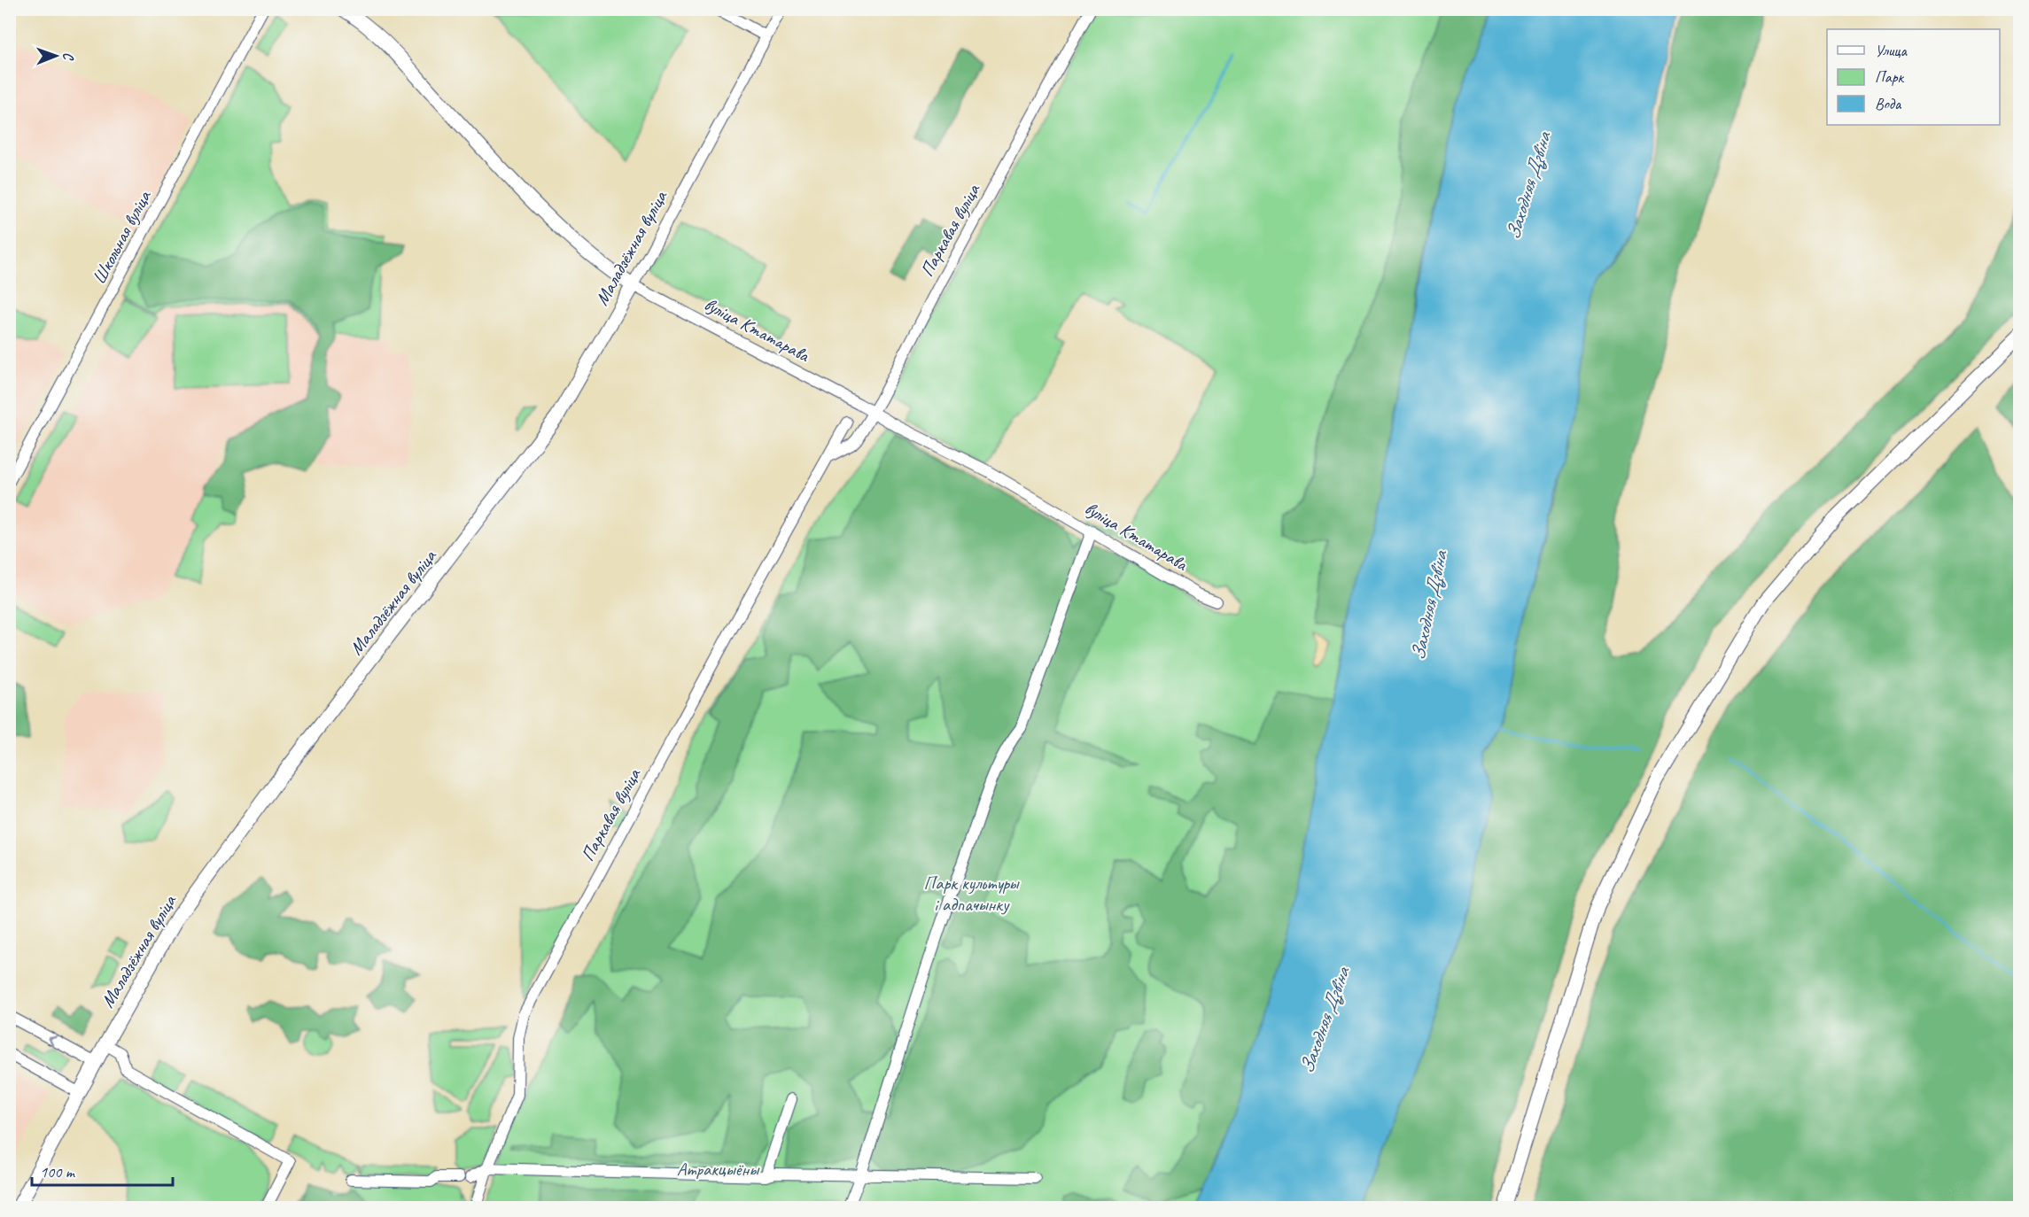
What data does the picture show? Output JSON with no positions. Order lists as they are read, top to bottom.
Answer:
{
  "streets": {
    "main road": ["Маладзёжная вуліца", "вуліца Ктатарава"],
    "street": ["Паркавая вуліца", "Школьная вуліца"]
  },
  "crossings": [
    ["Паркавая вуліца", "вуліца Ктатарава"],
    ["Маладзёжная вуліца", "вуліца Ктатарава"]
  ],
  "water": ["Заходняя Дзвіна"],
  "parks": ["Парк культуры і адпачынку", "Атракцыёны"],
  "legend": ["Улица", "Парк", "Вода"],
  "scale_bar": "100 m",
  "north": "right"
}
